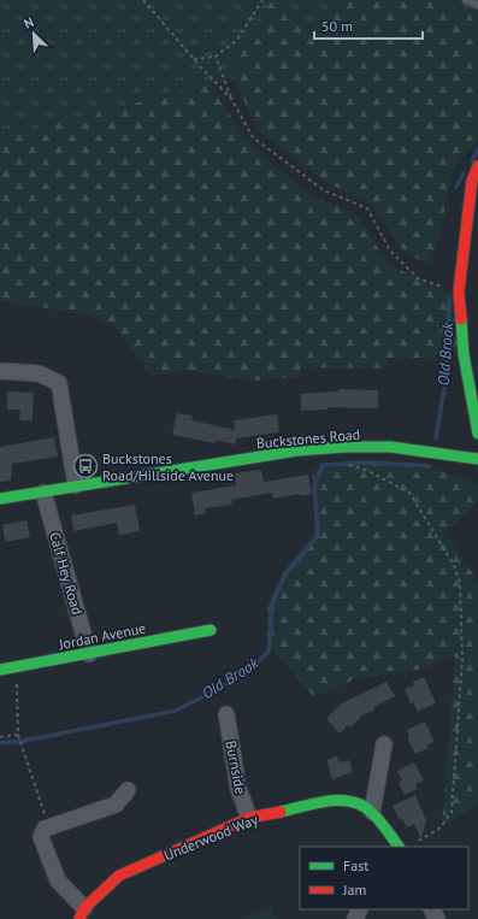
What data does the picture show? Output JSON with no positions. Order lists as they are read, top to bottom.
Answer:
{
  "streets": {
    "street": [
      "Buckstones Road",
      "Calf Hey Road",
      "Jordan Avenue",
      "Burnside",
      "Underwood Way"
    ]
  },
  "crossings": [
    ["Buckstones Road", "Calf Hey Road"],
    ["Calf Hey Road", "Jordan Avenue"],
    ["Burnside", "Underwood Way"]
  ],
  "water": ["Old Brook"],
  "places": {
    "bus stop": ["Buckstones Road/Hillside Avenue"]
  },
  "legend": ["Fast", "Jam"],
  "scale_bar": "50 m",
  "north": "top left"
}
